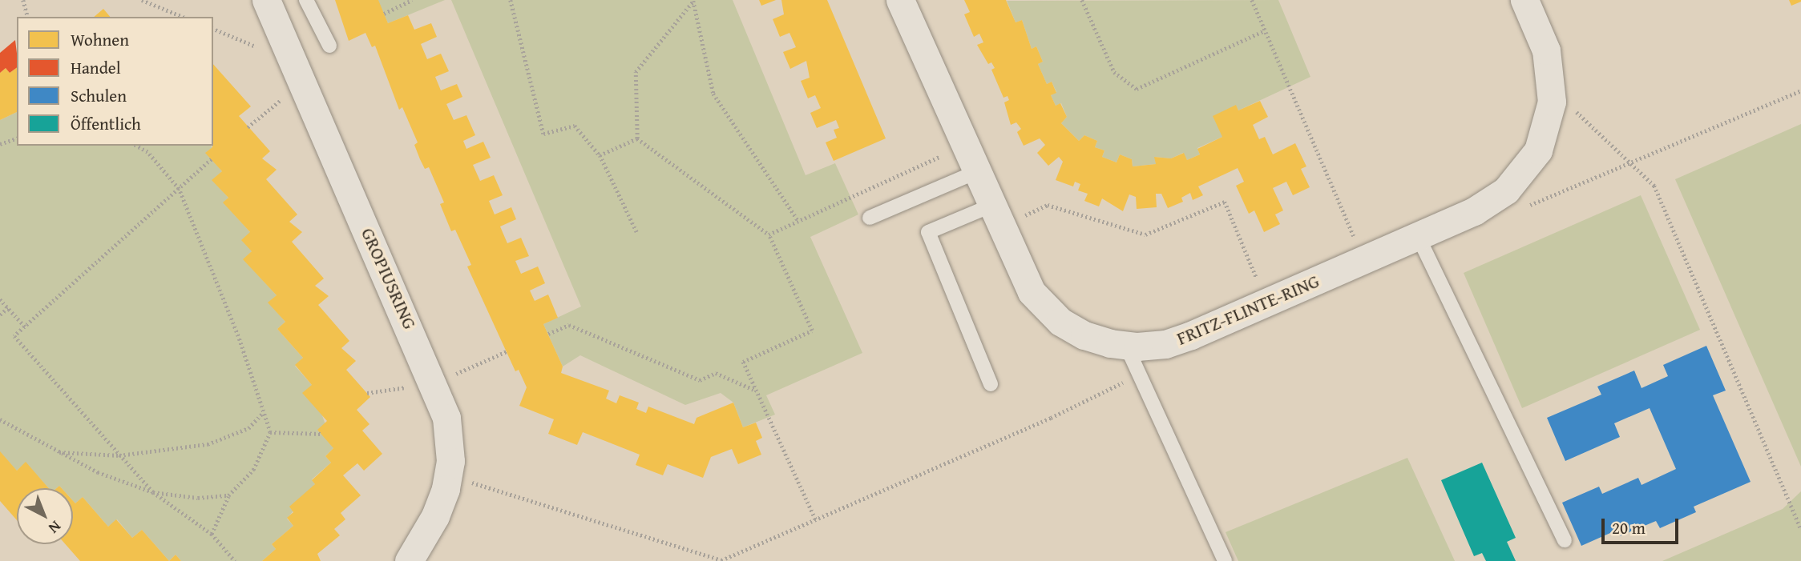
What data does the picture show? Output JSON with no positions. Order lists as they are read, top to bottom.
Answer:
{
  "streets": {
    "street": ["GROPIUSRING", "FRITZ-FLINTE-RING"]
  },
  "legend": [
    "Wohnen",
    "Handel",
    "Schulen",
    "Öffentlich"
  ],
  "scale_bar": "20 m",
  "north": "bottom right"
}
